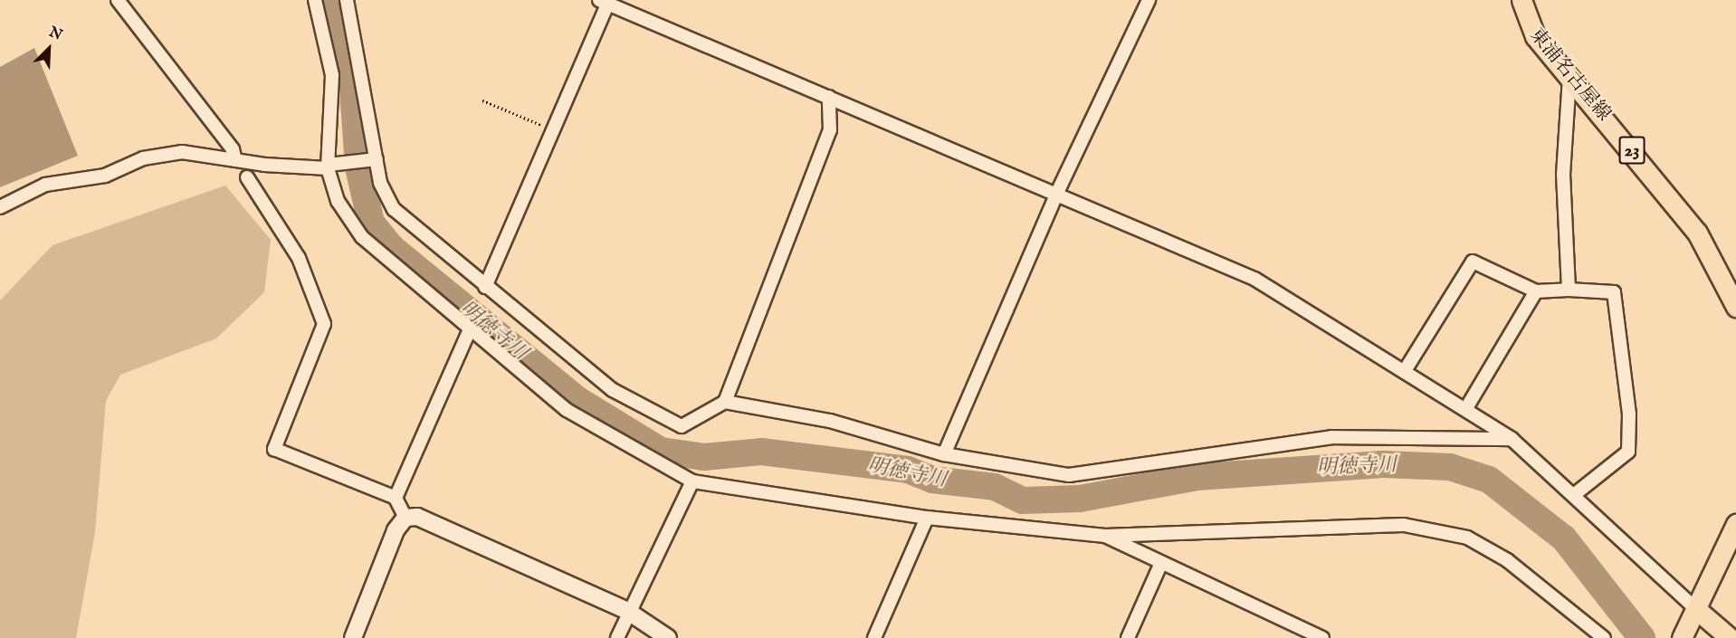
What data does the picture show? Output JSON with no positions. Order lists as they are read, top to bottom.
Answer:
{
  "streets": {
    "main road": ["東浦名古屋線", "23"]
  },
  "water": ["明徳寺川"],
  "north": "top right"
}
